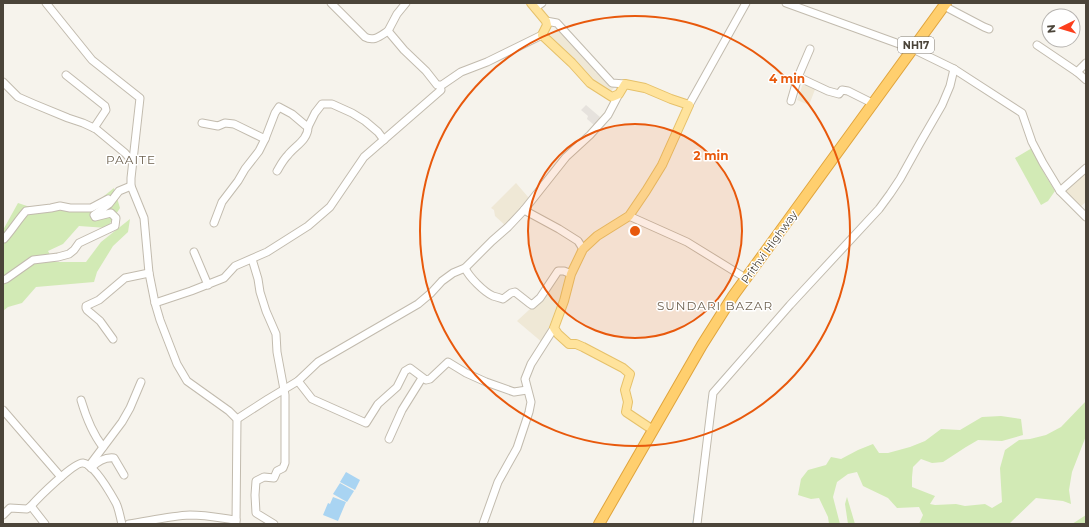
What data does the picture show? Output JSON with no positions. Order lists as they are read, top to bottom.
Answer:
{
  "streets": {
    "highway": ["NH17", "Prithvi Highway"]
  },
  "districts": ["PAAITE", "SUNDARI BAZAR"],
  "north": "left",
  "rings": ["4 min", "2 min"]
}
